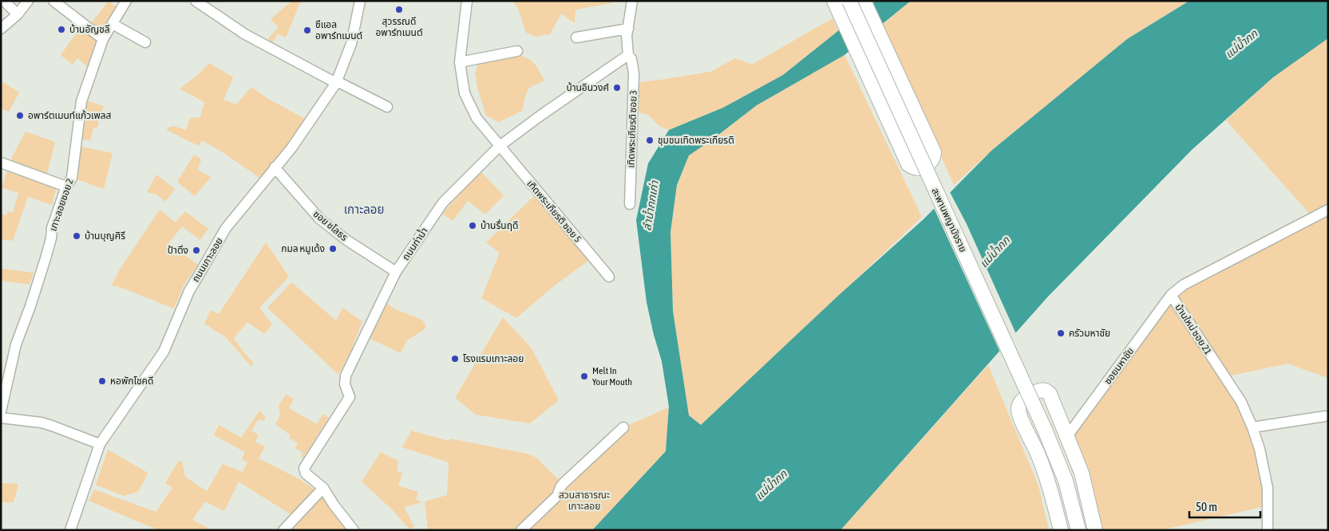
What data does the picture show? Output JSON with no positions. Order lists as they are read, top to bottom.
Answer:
{
  "streets": {
    "main road": ["สะพานพญามังราย"],
    "street": [
      "เทิดพระเกียรติ ซอย 3",
      "เกาะลอยซอย 2",
      "เทิดพระเกียรติ ซอย 5",
      "ซอย ชโลธร",
      "ถนนท่าน้ำ",
      "ถนนเกาะลอย",
      "บ้านใหม่ ซอย 21",
      "ซอยมหาชัย"
    ]
  },
  "crossings": [
    ["เทิดพระเกียรติ ซอย 3", "ถนนท่าน้ำ"],
    ["เทิดพระเกียรติ ซอย 5", "ถนนท่าน้ำ"],
    ["ซอย ชโลธร", "ถนนท่าน้ำ"],
    ["ซอย ชโลธร", "ถนนเกาะลอย"],
    ["บ้านใหม่ ซอย 21", "ซอยมหาชัย"]
  ],
  "districts": ["เกาะลอย"],
  "water": ["แม่น้ำกก", "ลำน้ำกกเก่า"],
  "parks": ["สวนสาธารณะ เกาะลอย"],
  "places": [
    "สุวรรณดี อพาร์ทเมนต์",
    "บ้านอัญชลี",
    "ซีแอล อพาร์ทเมนต์",
    "บ้านอินวงศ์",
    "อพาร์ตเมนท์แก้วเพลส",
    "ชุมชนเทิดพระเกียรติ",
    "บ้านรื่นฤดี",
    "บ้านบุญศิรี",
    "กมล หมูเด้ง",
    "ป้าติ่ง",
    "ครัวมหาชัย",
    "โรงแรมเกาะลอย",
    "Melt In Your Mouth",
    "หอพักโชคดี"
  ],
  "scale_bar": "50 m"
}
